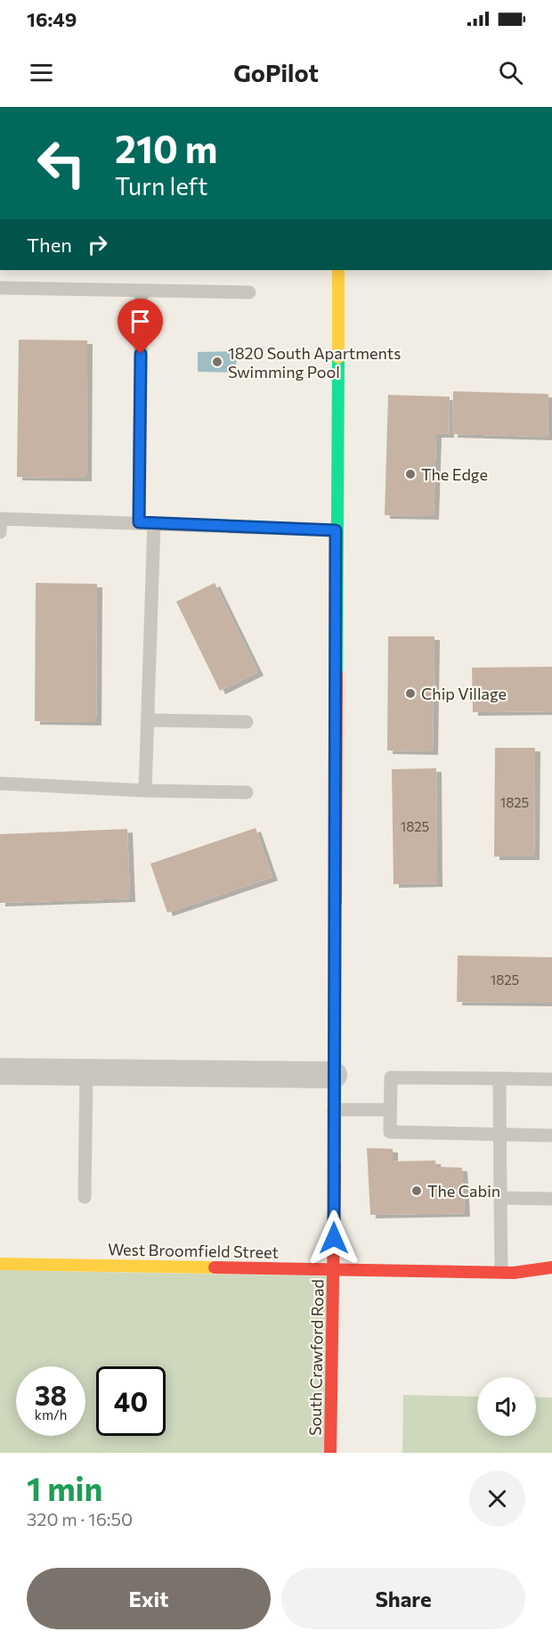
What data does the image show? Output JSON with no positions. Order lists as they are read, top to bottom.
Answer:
{
  "streets": {
    "street": ["West Broomfield Street", "South Crawford Road"]
  },
  "crossings": [
    ["West Broomfield Street", "South Crawford Road"]
  ],
  "places": [
    "1820 South Apartments Swimming Pool",
    "The Edge",
    "Chip Village",
    "The Cabin"
  ],
  "house_numbers": ["1825", "1825", "1825"],
  "page": {
    "status": "16:49",
    "header": "GoPilot",
    "turn": ["210 m", "Turn left"],
    "then": "Then",
    "speed": "38 km/h",
    "limit": "40",
    "heading": ["1 min", "320 m · 16:50"],
    "buttons": ["Exit", "Share"]
  }
}
